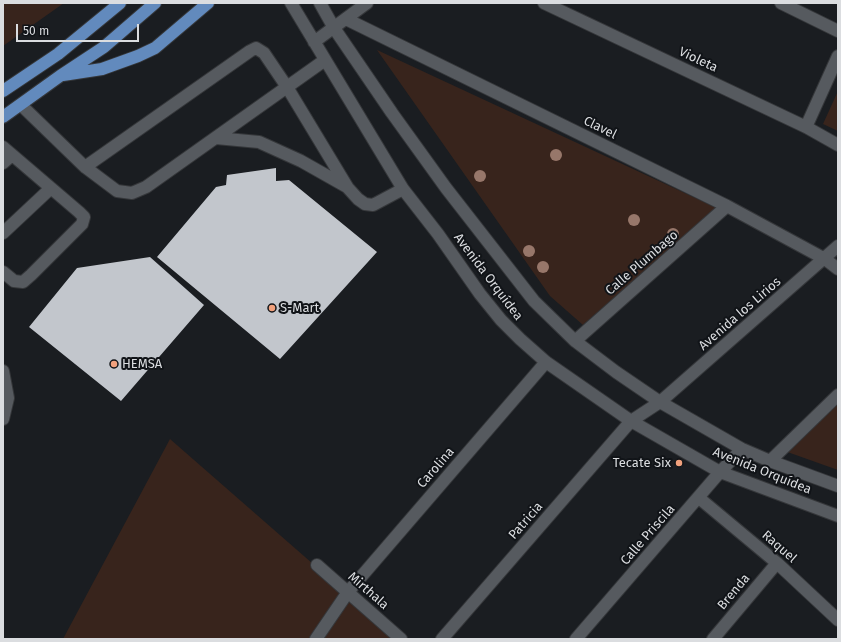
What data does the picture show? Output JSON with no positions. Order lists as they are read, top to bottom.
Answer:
{
  "streets": {
    "street": [
      "Violeta",
      "Clavel",
      "Calle Plumbago",
      "Avenida Orquídea",
      "Avenida los Lirios",
      "Carolina",
      "Patricia",
      "Calle Priscila",
      "Raquel",
      "Mirthala",
      "Brenda"
    ]
  },
  "crossings": [
    ["Clavel", "Calle Plumbago"],
    ["Clavel", "Avenida los Lirios"],
    ["Calle Plumbago", "Avenida Orquídea"],
    ["Avenida Orquídea", "Avenida los Lirios"],
    ["Avenida Orquídea", "Carolina"],
    ["Avenida Orquídea", "Patricia"],
    ["Avenida Orquídea", "Calle Priscila"],
    ["Avenida los Lirios", "Patricia"],
    ["Carolina", "Mirthala"],
    ["Calle Priscila", "Raquel"],
    ["Raquel", "Brenda"]
  ],
  "places": ["S-Mart", "HEMSA", "Tecate Six"],
  "scale_bar": "50 m"
}
